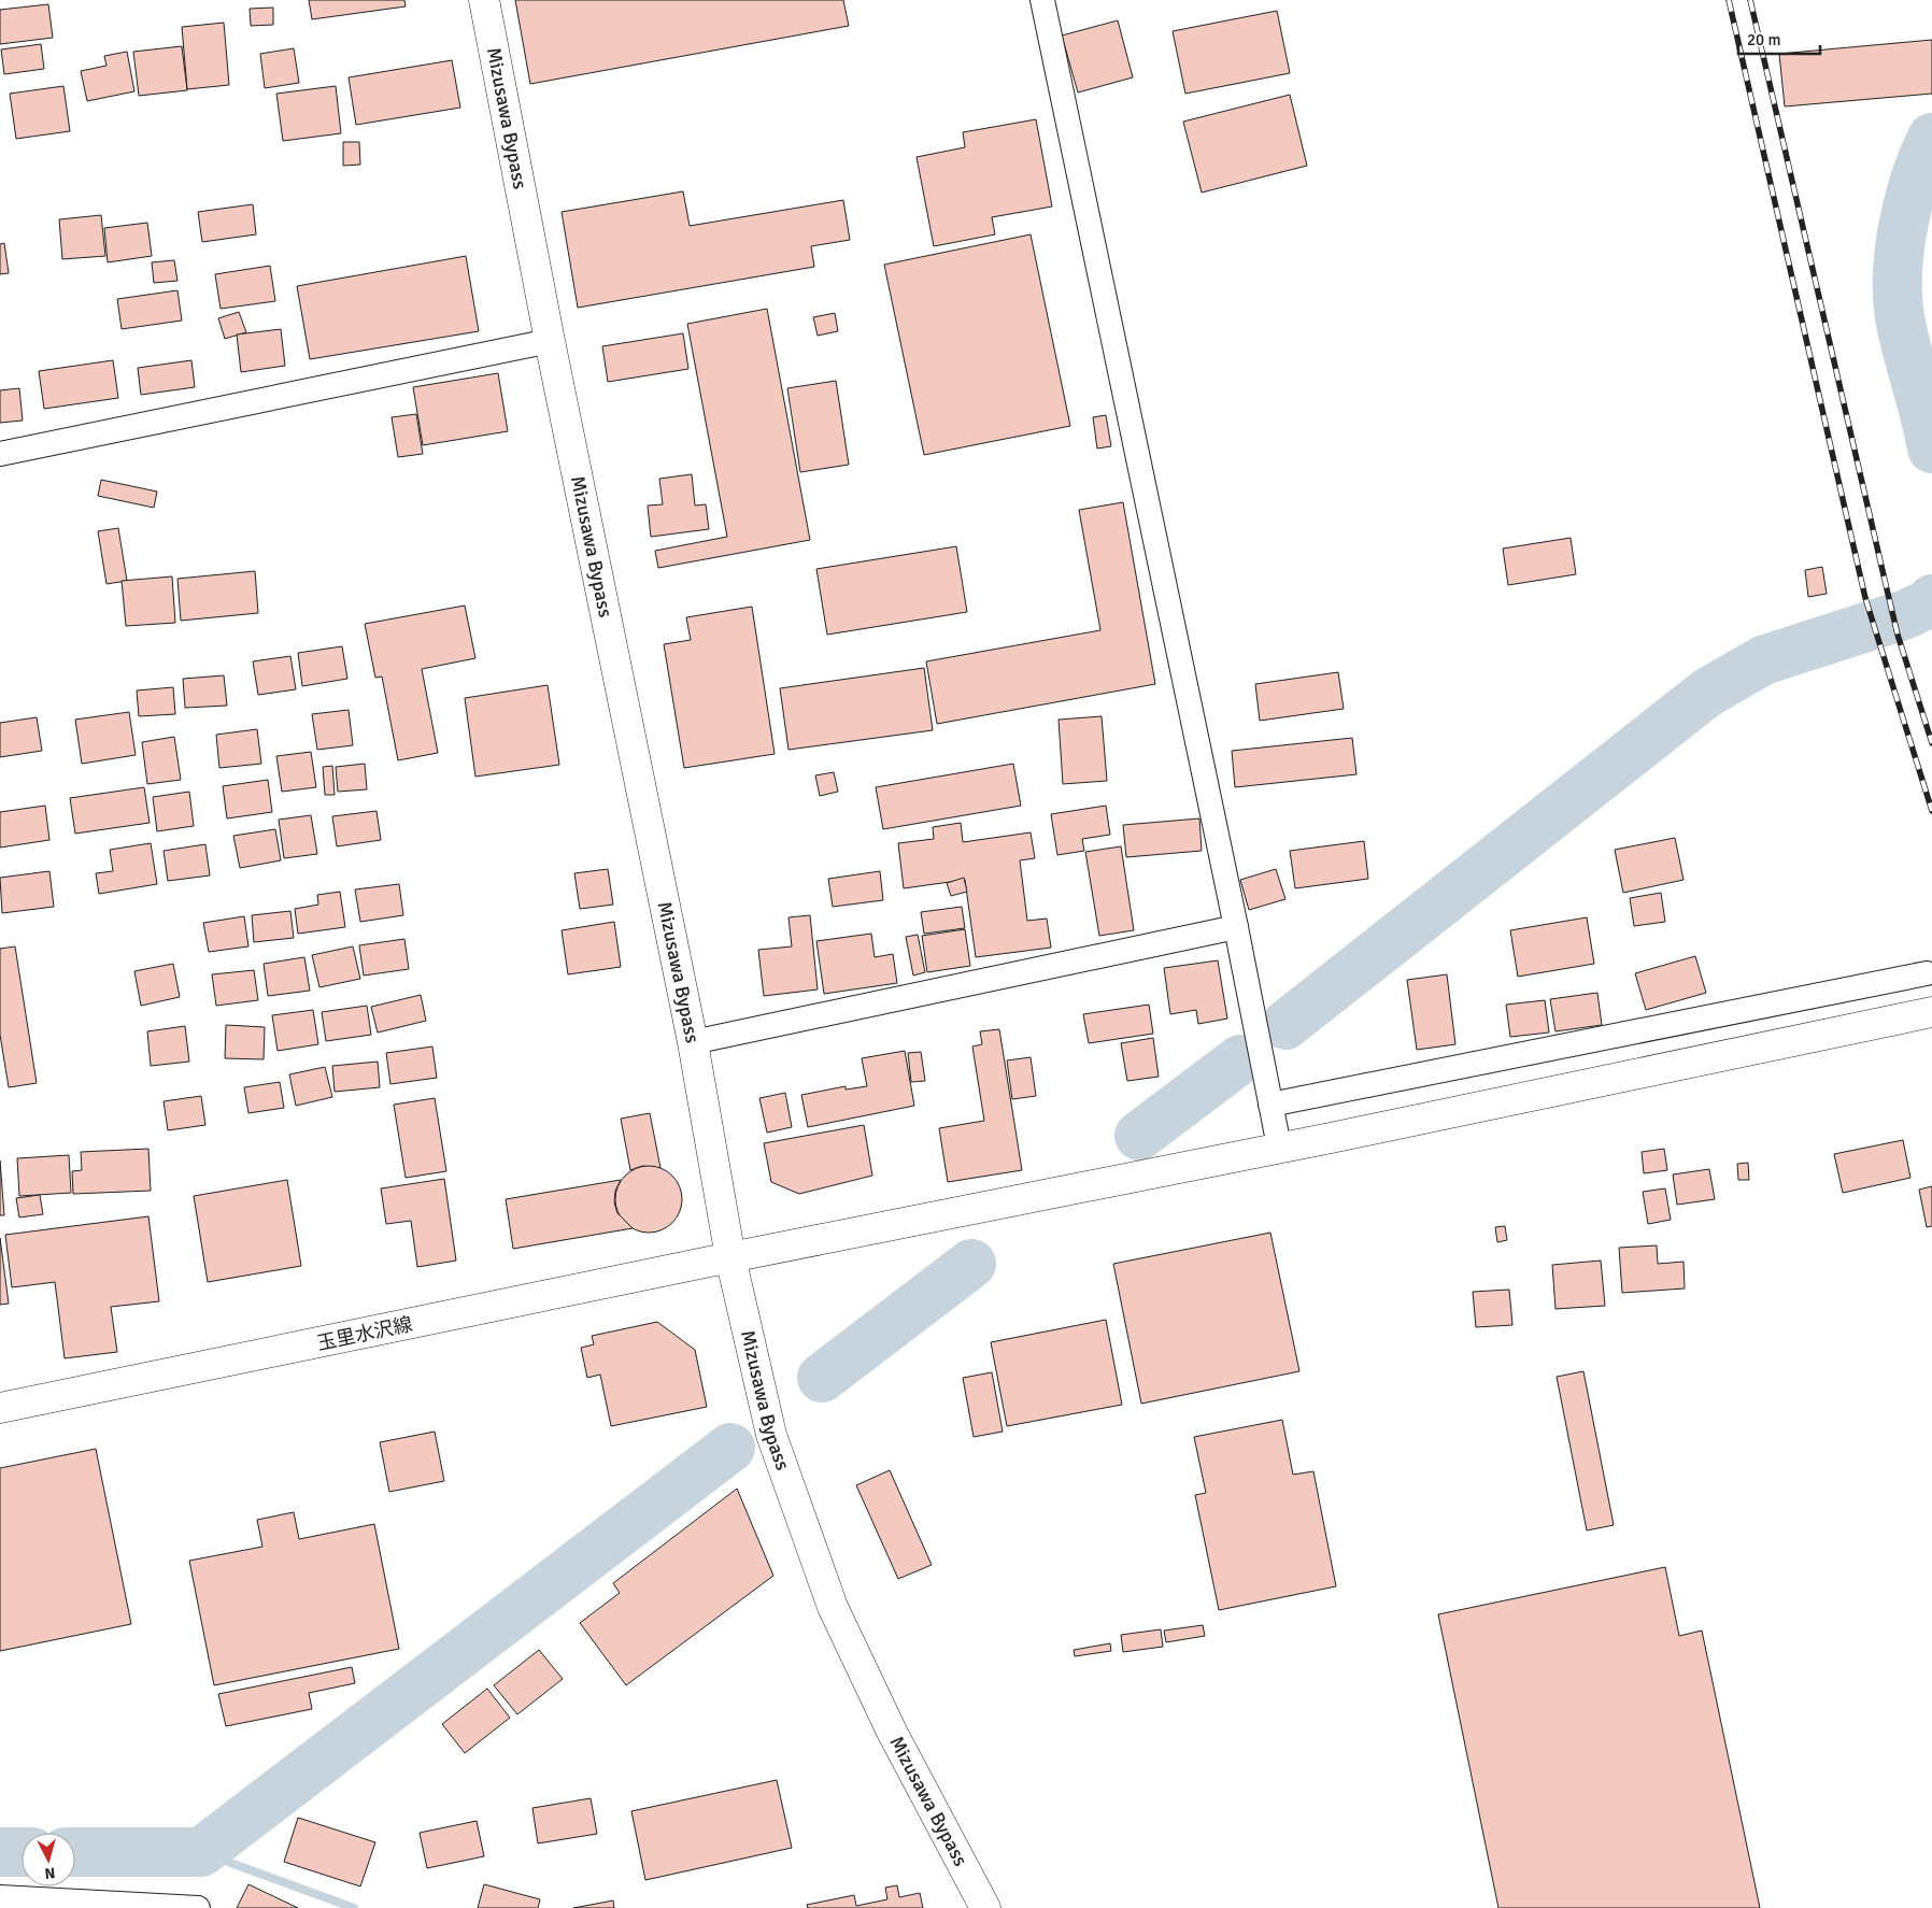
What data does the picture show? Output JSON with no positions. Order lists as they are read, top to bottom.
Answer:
{
  "streets": {
    "main road": ["Mizusawa Bypass", "玉里水沢線"]
  },
  "crossings": [
    ["Mizusawa Bypass", "玉里水沢線"]
  ],
  "scale_bar": "20 m",
  "north": "bottom"
}
